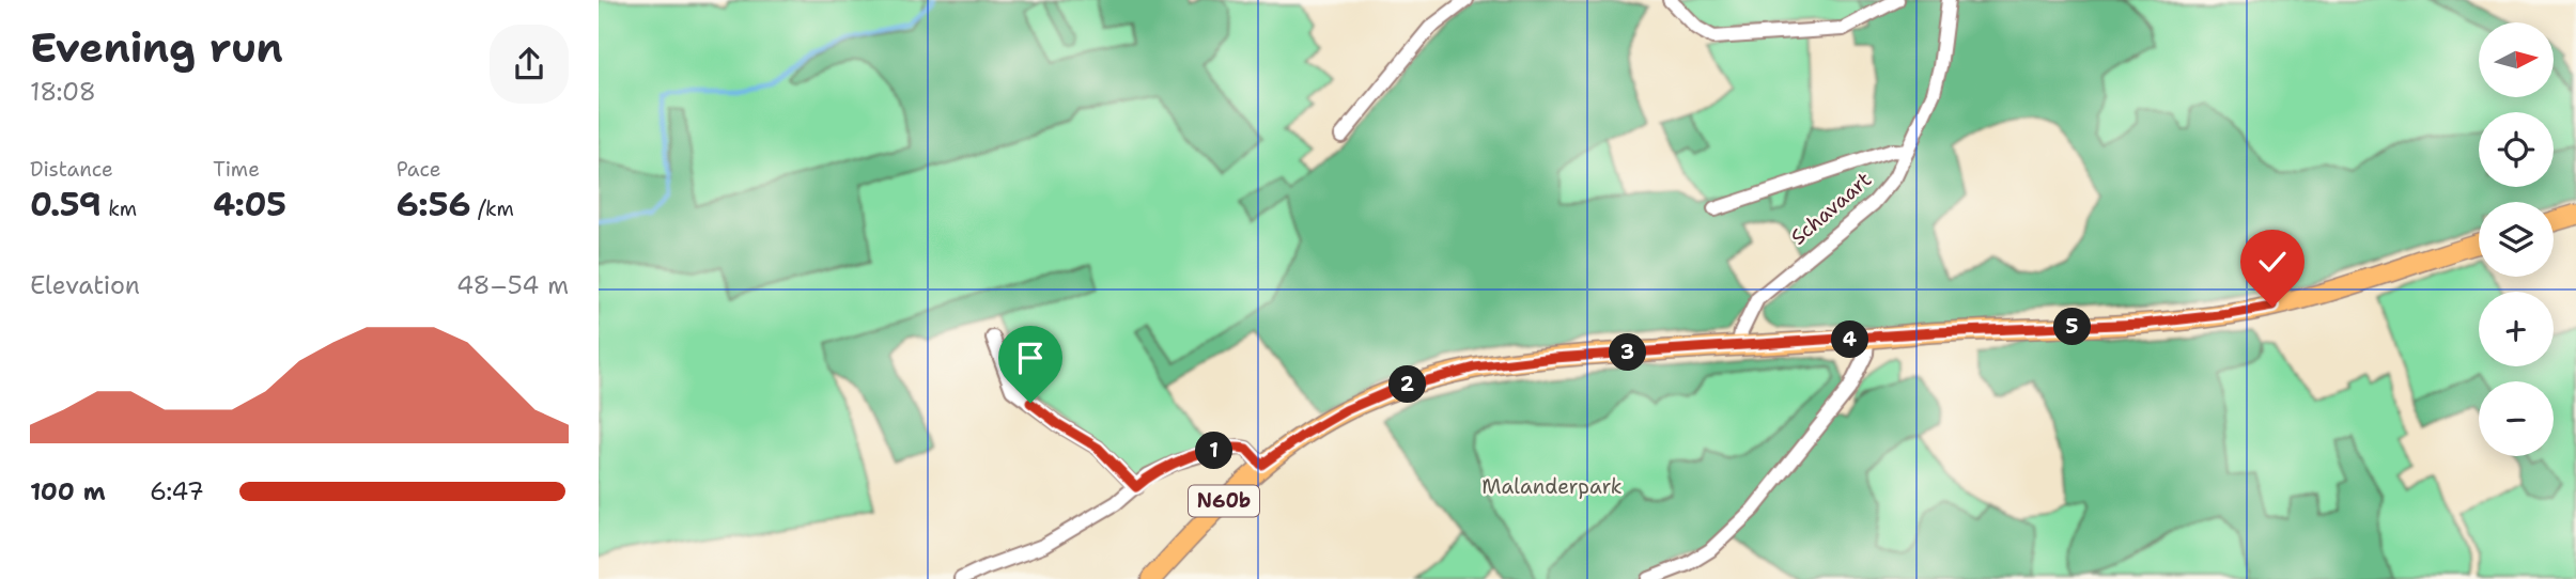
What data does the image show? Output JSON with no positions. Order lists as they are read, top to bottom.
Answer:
{
  "streets": {
    "main road": ["N60b"],
    "street": ["Schavaart"]
  },
  "crossings": [
    ["Schavaart", "N60b"]
  ],
  "parks": ["Malanderpark"],
  "north": "right",
  "page": {
    "heading": ["Evening run", "18:08"],
    "map_buttons": ["+", "−"],
    "stats": [
      ["Distance", "0.59 km"],
      ["Time", "4:05"],
      ["Pace", "6:56 /km"]
    ],
    "chart": ["Elevation", "48–54 m"],
    "pins": [
      "5",
      "4",
      "3",
      "2",
      "1"
    ],
    "list": [
      {
        "name": "100 m",
        "note": "6:47"
      }
    ]
  }
}
